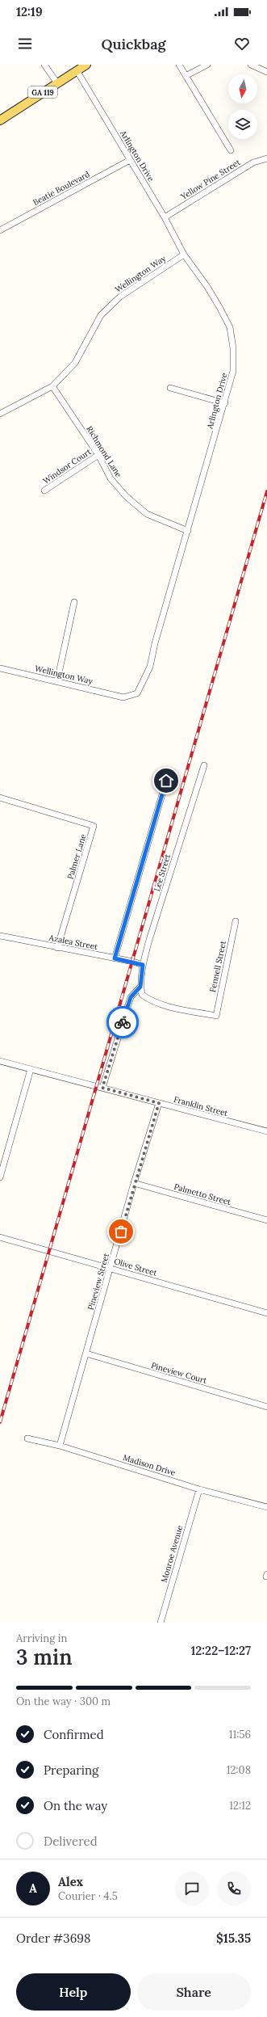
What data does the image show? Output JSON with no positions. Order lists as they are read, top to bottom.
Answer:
{
  "streets": {
    "main road": ["GA 119"],
    "street": [
      "Arlington Drive",
      "Yellow Pine Street",
      "Beatie Boulevard",
      "Wellington Way",
      "Richmond Lane",
      "Windsor Court",
      "Palmer Lane",
      "Lee Street",
      "Azalea Street",
      "Fennell Street",
      "Franklin Street",
      "Palmetto Street",
      "Olive Street",
      "Pineview Street",
      "Pineview Court",
      "Madison Drive",
      "Monroe Avenue"
    ]
  },
  "crossings": [
    ["GA 119", "Arlington Drive"],
    ["Arlington Drive", "Yellow Pine Street"],
    ["Arlington Drive", "Beatie Boulevard"],
    ["Arlington Drive", "Wellington Way"],
    ["Arlington Drive", "Richmond Lane"],
    ["Wellington Way", "Richmond Lane"],
    ["Richmond Lane", "Windsor Court"],
    ["Palmer Lane", "Azalea Street"],
    ["Lee Street", "Azalea Street"],
    ["Lee Street", "Fennell Street"],
    ["Franklin Street", "Pineview Street"],
    ["Palmetto Street", "Pineview Street"],
    ["Olive Street", "Pineview Street"],
    ["Pineview Street", "Pineview Court"],
    ["Pineview Street", "Madison Drive"],
    ["Madison Drive", "Monroe Avenue"]
  ],
  "north": "bottom",
  "page": {
    "status": "12:19",
    "header": "Quickbag",
    "heading": ["3 min", "Arriving in", "12:22–12:27"],
    "panel": [
      "Alex",
      "Courier · 4.5",
      "Order #3698",
      "$15.35"
    ],
    "bar": "On the way · 300 m",
    "list": [
      ["Confirmed", "11:56"],
      ["Preparing", "12:08"],
      ["On the way", "12:12"],
      "Delivered"
    ],
    "round": "A",
    "buttons": ["Help", "Share"]
  }
}
